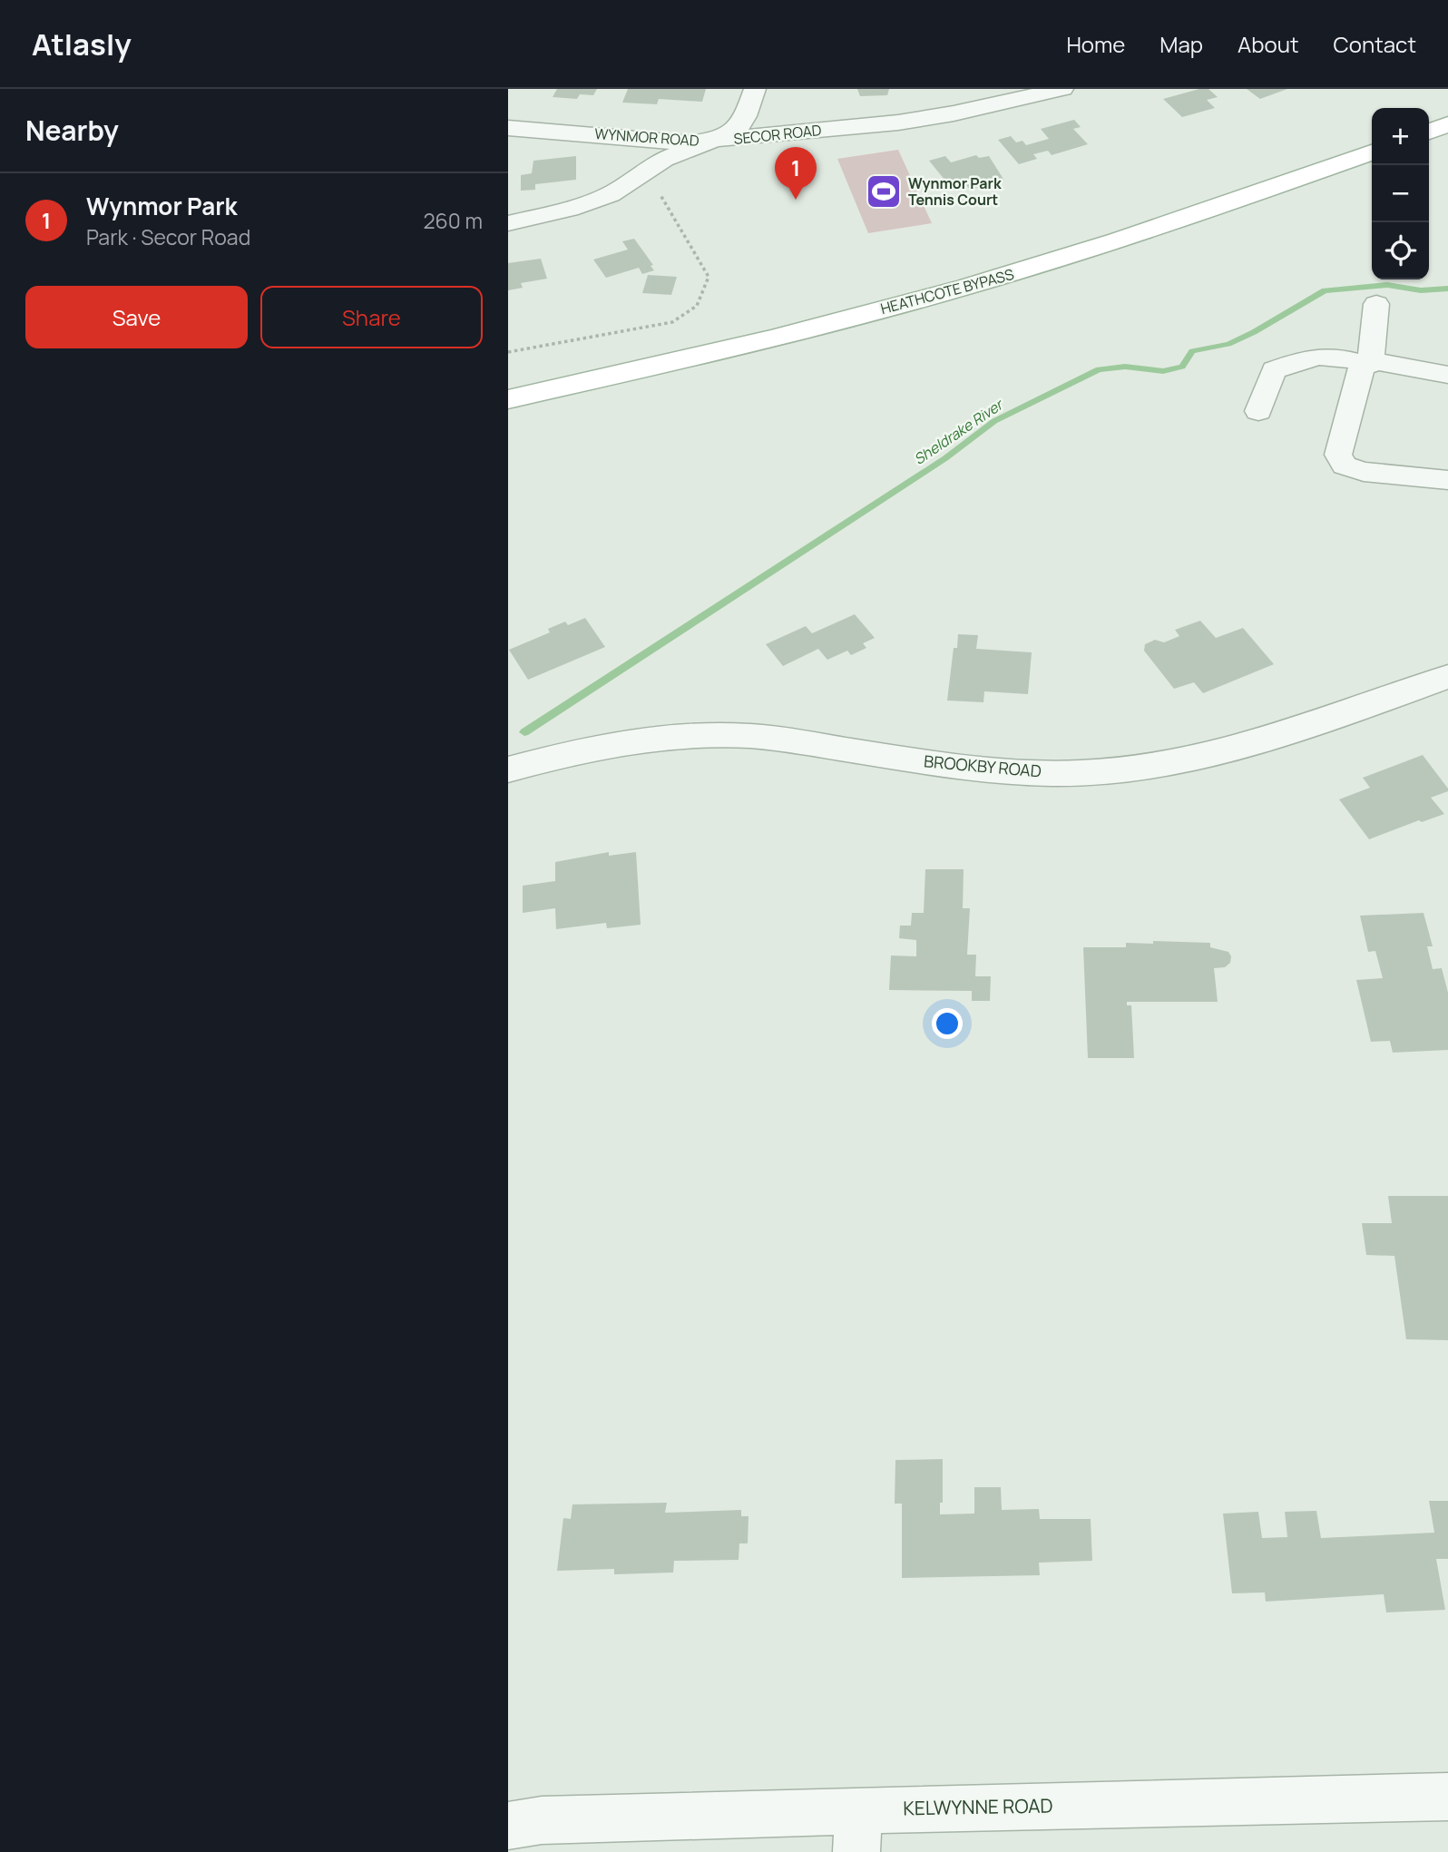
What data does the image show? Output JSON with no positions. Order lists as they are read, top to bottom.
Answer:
{
  "streets": {
    "main road": ["HEATHCOTE BYPASS"],
    "street": [
      "SECOR ROAD",
      "WYNMOR ROAD",
      "BROOKBY ROAD",
      "KELWYNNE ROAD"
    ]
  },
  "crossings": [
    ["SECOR ROAD", "WYNMOR ROAD"]
  ],
  "water": ["Sheldrake River"],
  "places": {
    "sports": ["Wynmor Park Tennis Court"]
  },
  "page": {
    "header": "Atlasly",
    "nav": [
      "Home",
      "Map",
      "About",
      "Contact"
    ],
    "heading": "Nearby",
    "map_buttons": ["+", "−"],
    "pins": "1",
    "list": [
      {
        "mark": "1",
        "name": "Wynmor Park",
        "note": "Park · Secor Road",
        "value": "260 m"
      }
    ],
    "buttons": ["Save", "Share"]
  }
}
